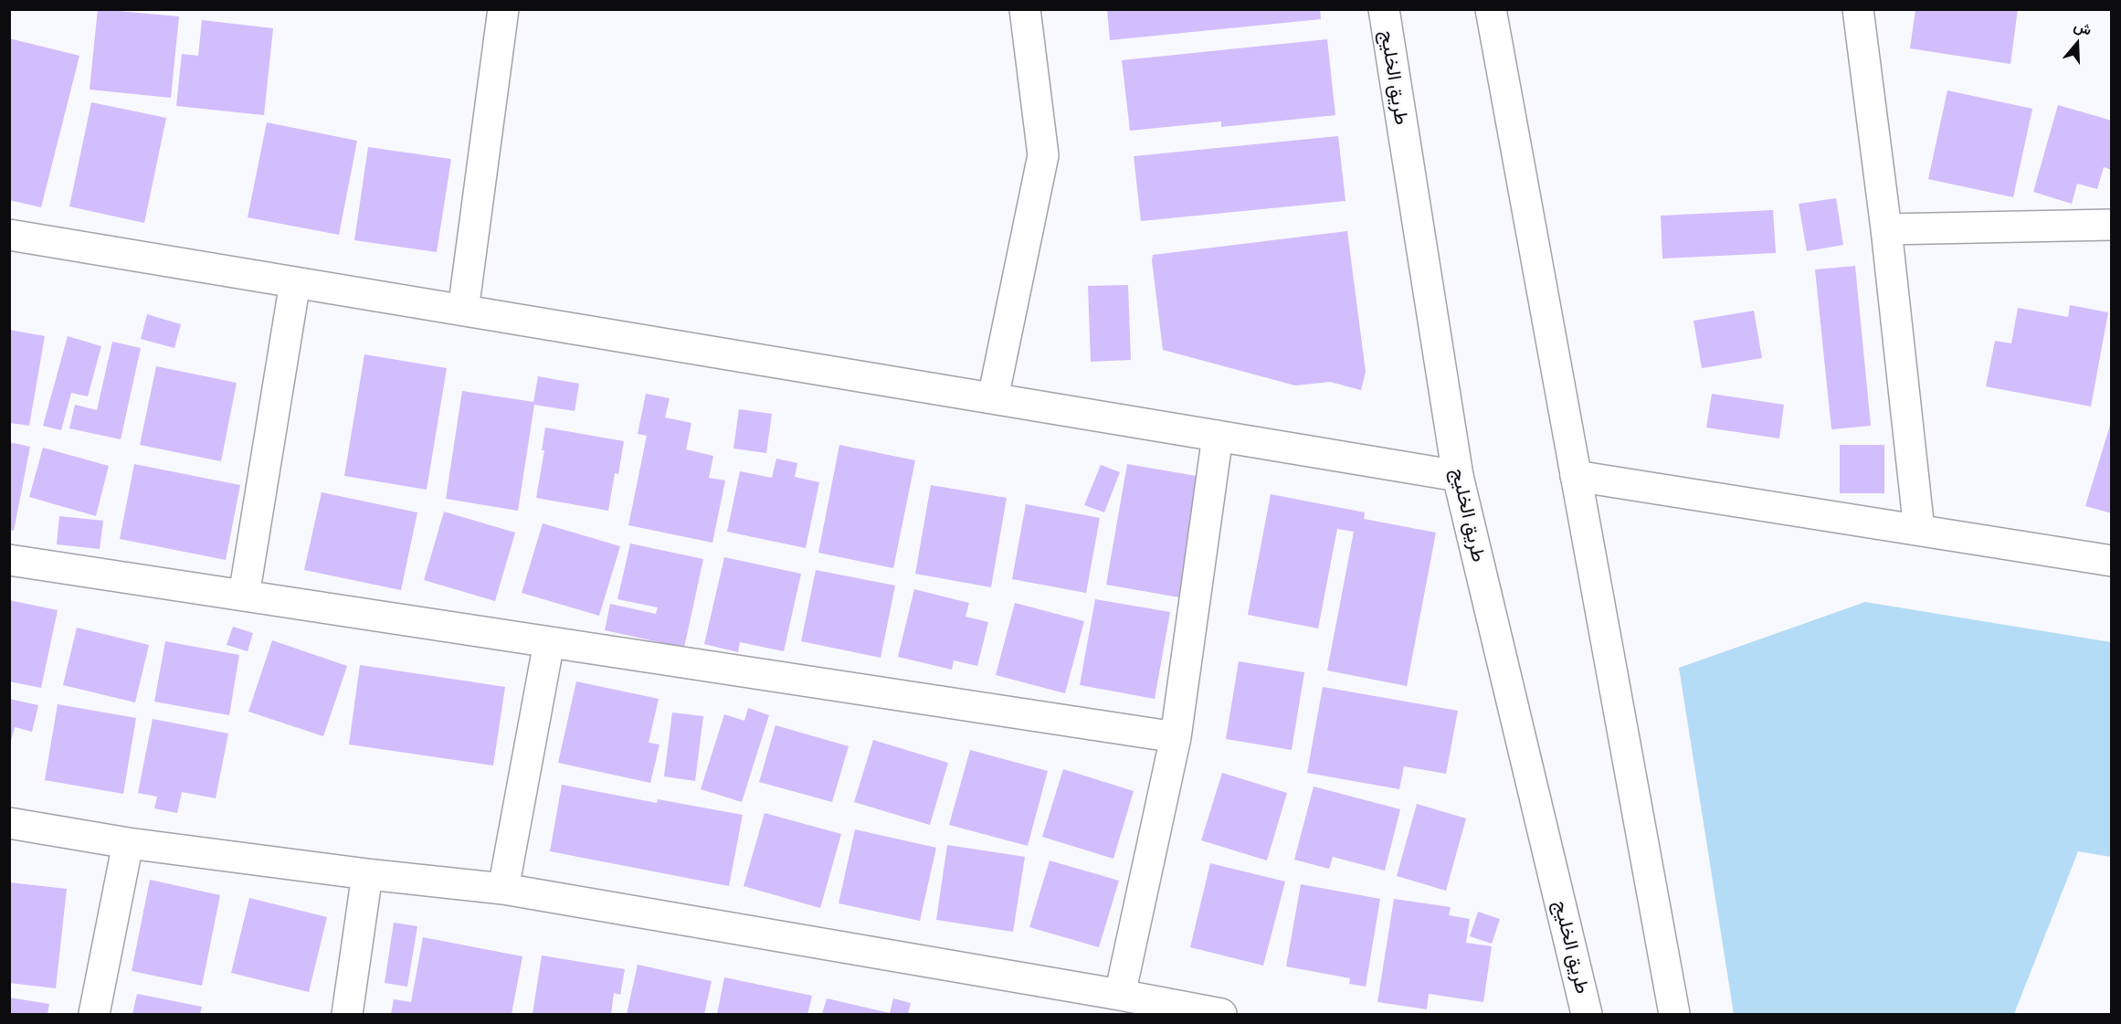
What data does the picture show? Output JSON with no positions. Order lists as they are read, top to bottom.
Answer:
{
  "streets": {
    "street": ["طريق الخليج"]
  },
  "north": "top"
}
